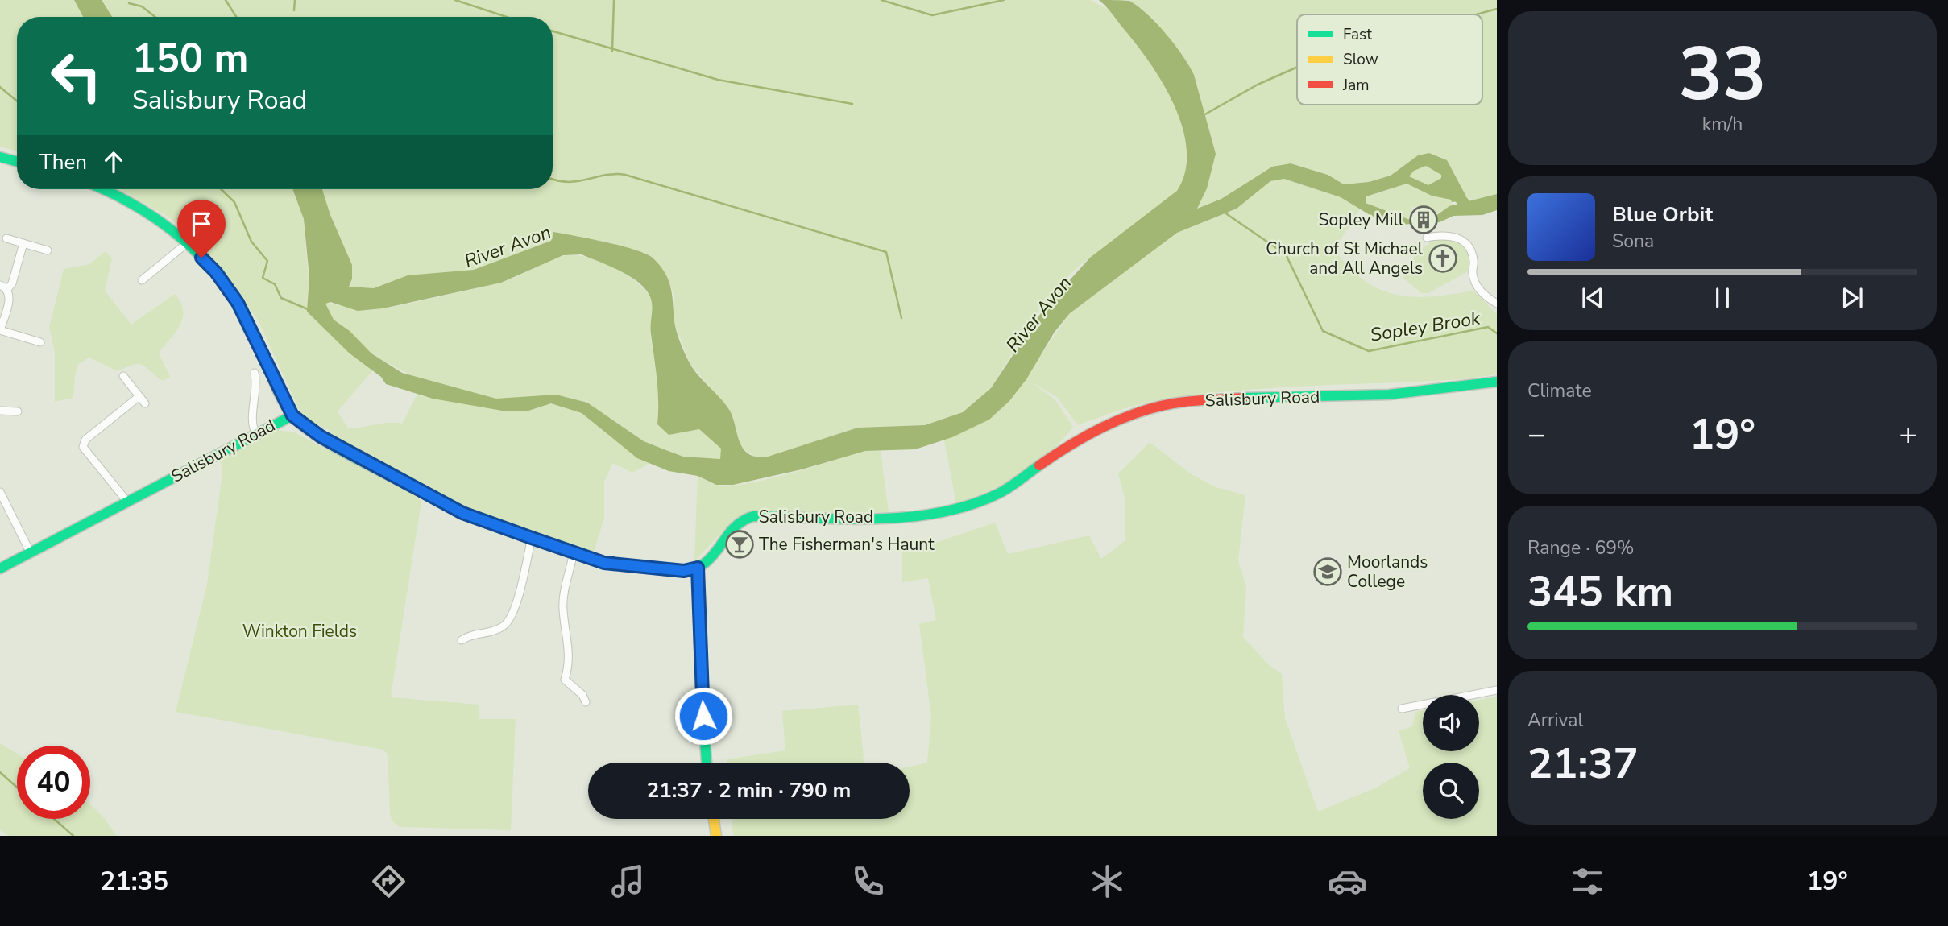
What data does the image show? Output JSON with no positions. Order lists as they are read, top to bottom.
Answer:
{
  "streets": {
    "main road": ["Salisbury Road"]
  },
  "water": ["River Avon", "Sopley Brook"],
  "parks": ["Winkton Fields"],
  "places": {
    "building": ["Sopley Mill"],
    "church": ["Church of St Michael and All Angels"],
    "bar": ["The Fisherman's Haunt"],
    "school or university": ["Moorlands College"]
  },
  "legend": ["Fast", "Slow", "Jam"],
  "page": {
    "tile": [
      ["33", "km/h"],
      "Climate",
      ["Range · 69%", "345 km"],
      ["Arrival", "21:37"]
    ],
    "turn": ["150 m", "Salisbury Road"],
    "then": "Then",
    "song": ["Blue Orbit", "Sona"],
    "heat": ["−", "19°", "+"],
    "limit": "40",
    "trip": "21:37 · 2 min · 790 m",
    "tabs": ["21:35", "19°"]
  }
}
